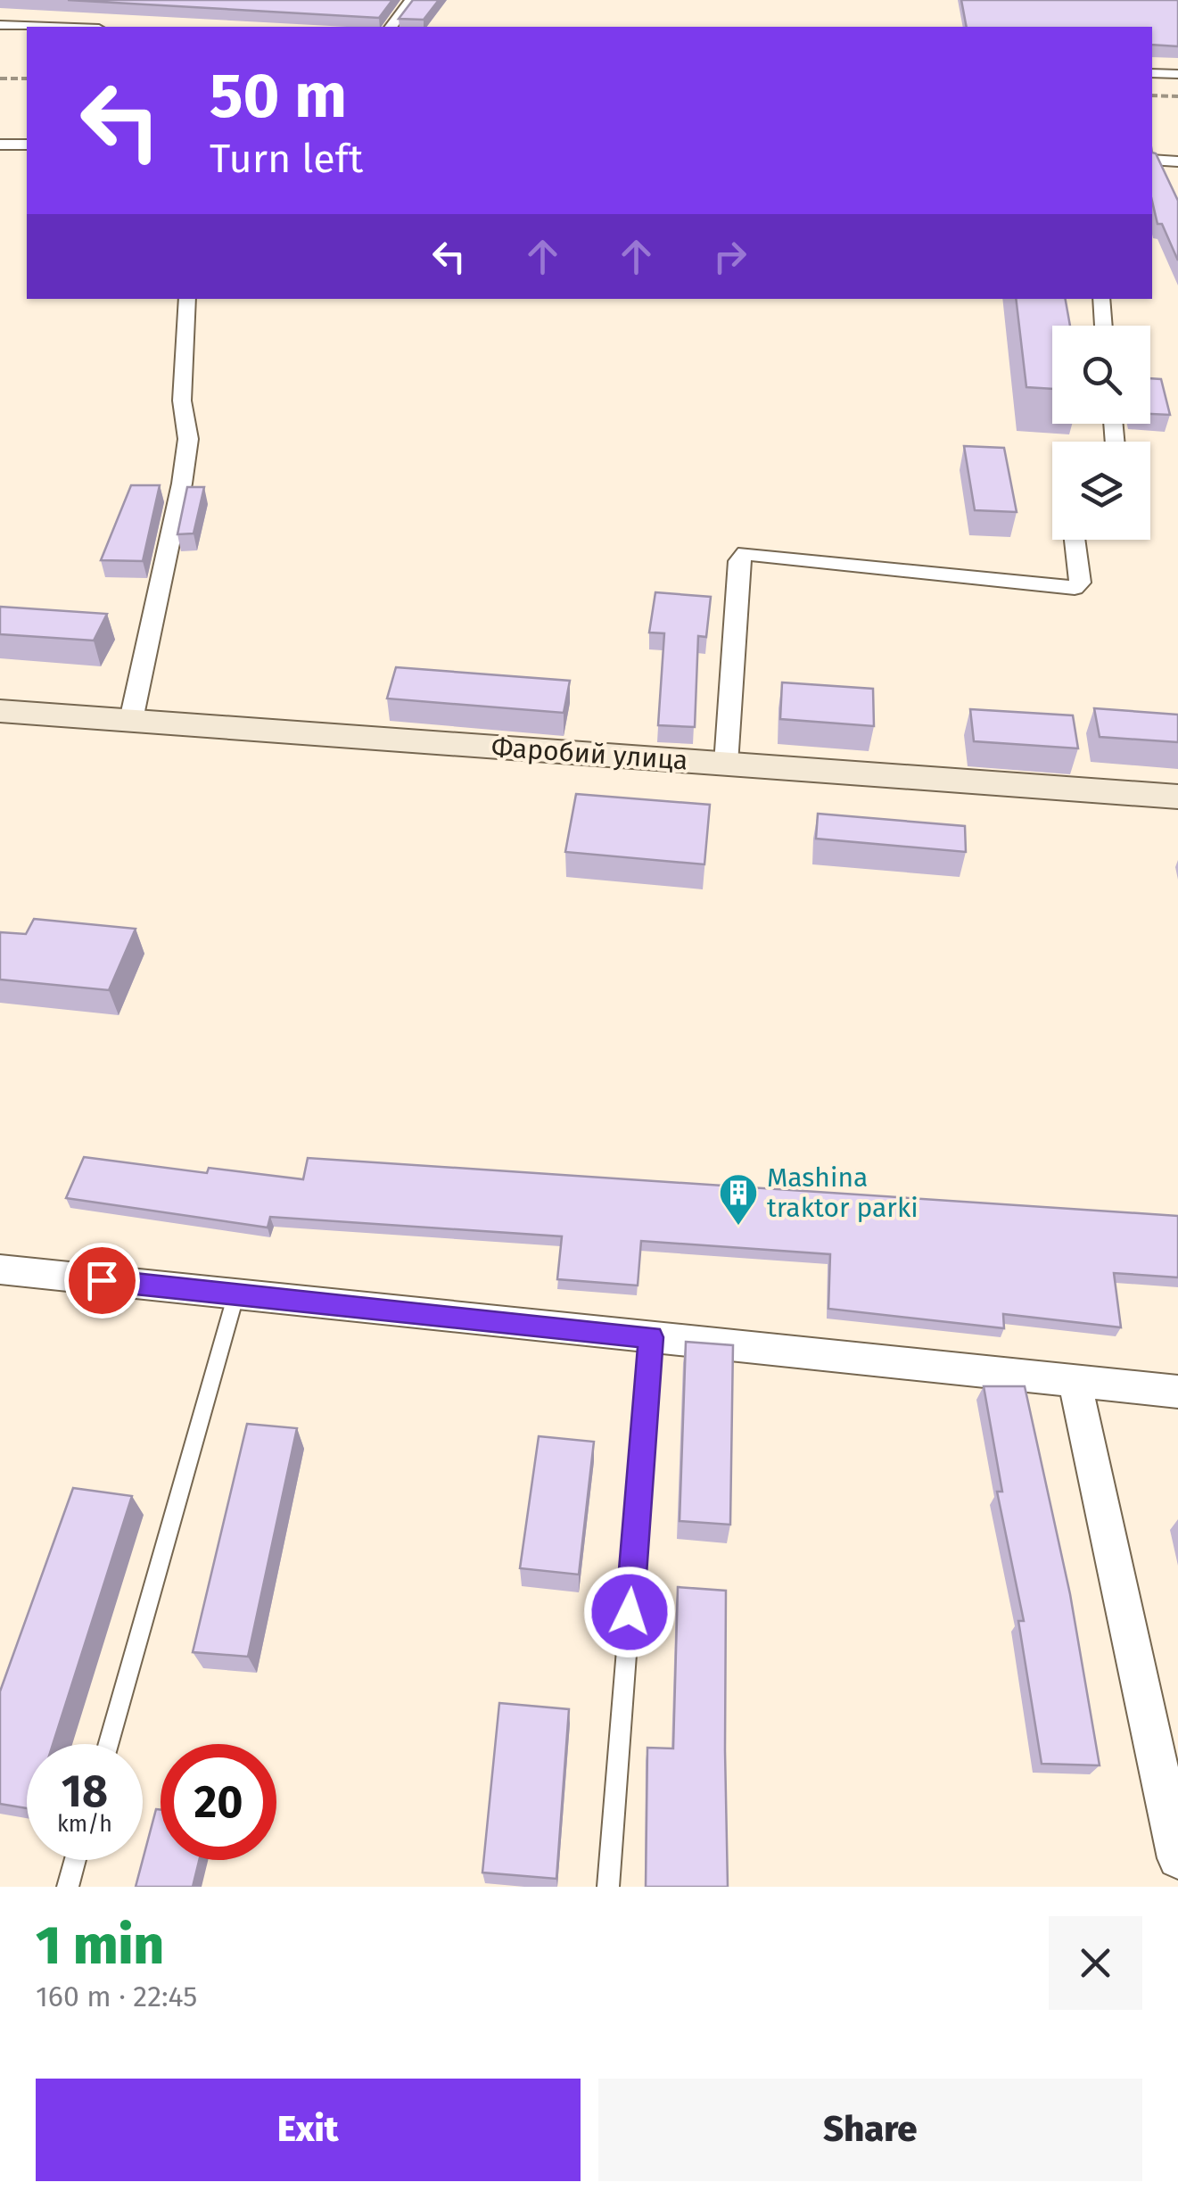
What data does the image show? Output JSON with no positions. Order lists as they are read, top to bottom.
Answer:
{
  "streets": {
    "street": ["Фаробий улица"]
  },
  "places": {
    "building": ["Mashina traktor parki"]
  },
  "page": {
    "turn": ["50 m", "Turn left"],
    "speed": "18 km/h",
    "limit": "20",
    "heading": ["1 min", "160 m · 22:45"],
    "buttons": ["Exit", "Share"]
  }
}
